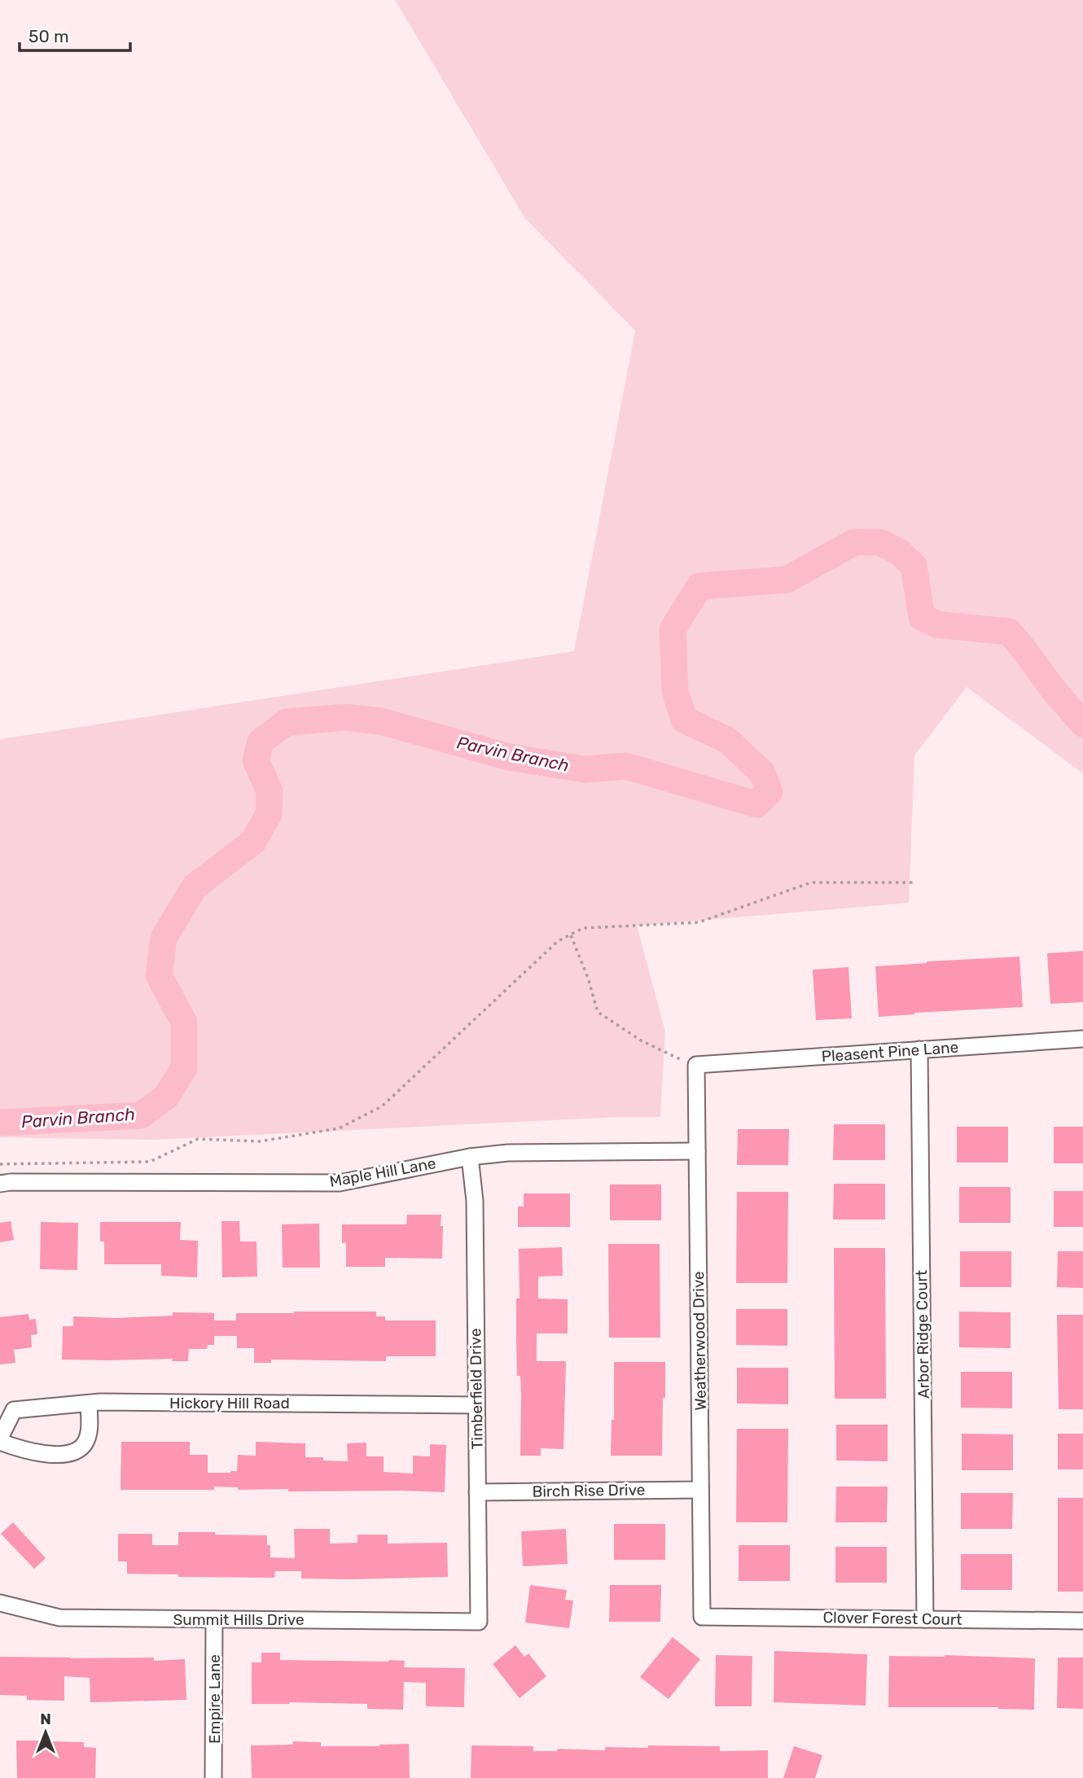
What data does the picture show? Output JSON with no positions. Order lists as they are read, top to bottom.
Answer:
{
  "streets": {
    "street": [
      "Pleasent Pine Lane",
      "Maple Hill Lane",
      "Arbor Ridge Court",
      "Weatherwood Drive",
      "Timberfield Drive",
      "Hickory Hill Road",
      "Birch Rise Drive",
      "Clover Forest Court",
      "Summit Hills Drive",
      "Empire Lane"
    ]
  },
  "crossings": [
    ["Pleasent Pine Lane", "Arbor Ridge Court"],
    ["Pleasent Pine Lane", "Weatherwood Drive"],
    ["Maple Hill Lane", "Weatherwood Drive"],
    ["Maple Hill Lane", "Timberfield Drive"],
    ["Arbor Ridge Court", "Clover Forest Court"],
    ["Weatherwood Drive", "Birch Rise Drive"],
    ["Weatherwood Drive", "Clover Forest Court"],
    ["Timberfield Drive", "Hickory Hill Road"],
    ["Timberfield Drive", "Birch Rise Drive"],
    ["Timberfield Drive", "Summit Hills Drive"],
    ["Summit Hills Drive", "Empire Lane"]
  ],
  "water": ["Parvin Branch"],
  "scale_bar": "50 m",
  "north": "top"
}
